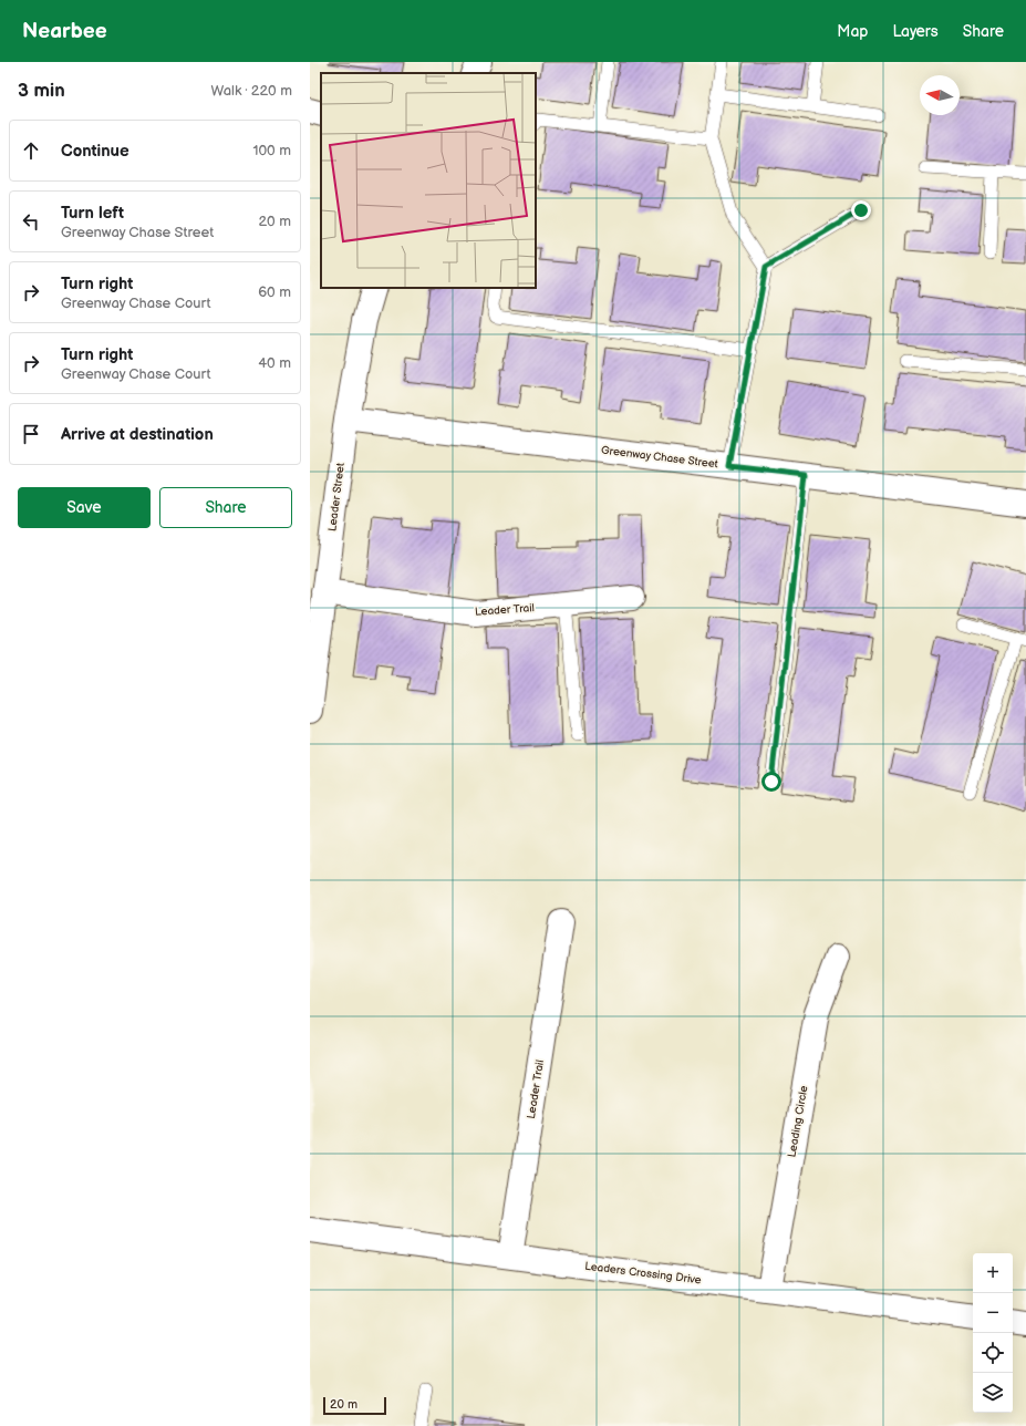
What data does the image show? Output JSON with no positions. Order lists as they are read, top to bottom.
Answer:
{
  "streets": {
    "street": [
      "Greenway Chase Street",
      "Leader Street",
      "Leader Trail",
      "Leading Circle",
      "Leaders Crossing Drive"
    ]
  },
  "crossings": [
    ["Greenway Chase Street", "Leader Street"],
    ["Leader Street", "Leader Trail"],
    ["Leader Trail", "Leaders Crossing Drive"],
    ["Leading Circle", "Leaders Crossing Drive"]
  ],
  "scale_bar": "20 m",
  "north": "left",
  "page": {
    "header": "Nearbee",
    "nav": ["Map", "Layers", "Share"],
    "heading": ["3 min", "Walk · 220 m"],
    "list": [
      ["Continue", "100 m"],
      ["Turn left", "Greenway Chase Street", "20 m"],
      ["Turn right", "Greenway Chase Court", "60 m"],
      ["Turn right", "Greenway Chase Court", "40 m"],
      "Arrive at destination"
    ],
    "buttons": ["Save", "Share"],
    "map_buttons": ["+", "−"],
    "scale": "20 m"
  }
}
